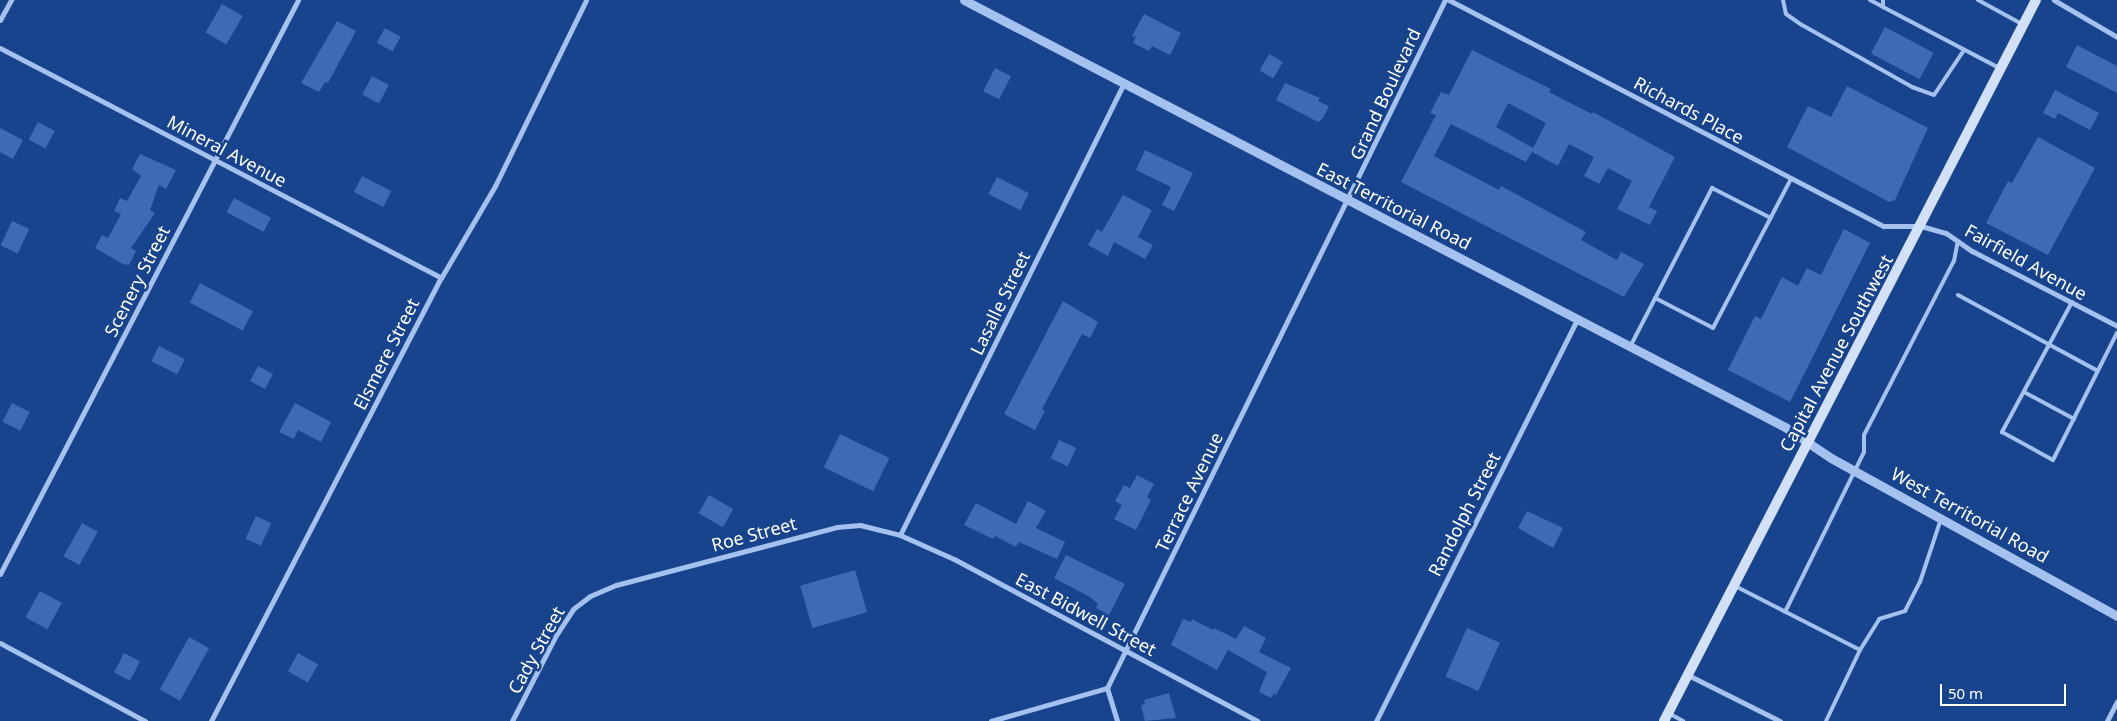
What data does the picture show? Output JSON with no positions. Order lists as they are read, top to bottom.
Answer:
{
  "streets": {
    "main road": ["Capital Avenue Southwest"],
    "street": [
      "Grand Boulevard",
      "Richards Place",
      "Mineral Avenue",
      "East Territorial Road",
      "Fairfield Avenue",
      "Scenery Street",
      "Lasalle Street",
      "Elsmere Street",
      "Terrace Avenue",
      "Randolph Street",
      "West Territorial Road",
      "Roe Street",
      "East Bidwell Street",
      "Cady Street"
    ]
  },
  "crossings": [
    ["Grand Boulevard", "Richards Place"],
    ["Grand Boulevard", "East Territorial Road"],
    ["Grand Boulevard", "Terrace Avenue"],
    ["Richards Place", "Fairfield Avenue"],
    ["Richards Place", "Capital Avenue Southwest"],
    ["Mineral Avenue", "Scenery Street"],
    ["Mineral Avenue", "Elsmere Street"],
    ["East Territorial Road", "Lasalle Street"],
    ["East Territorial Road", "Capital Avenue Southwest"],
    ["East Territorial Road", "Terrace Avenue"],
    ["East Territorial Road", "Randolph Street"],
    ["East Territorial Road", "West Territorial Road"],
    ["Fairfield Avenue", "Capital Avenue Southwest"],
    ["Lasalle Street", "Roe Street"],
    ["Lasalle Street", "East Bidwell Street"],
    ["Capital Avenue Southwest", "West Territorial Road"],
    ["Terrace Avenue", "East Bidwell Street"],
    ["Roe Street", "East Bidwell Street"],
    ["Roe Street", "Cady Street"]
  ],
  "scale_bar": "50 m"
}
